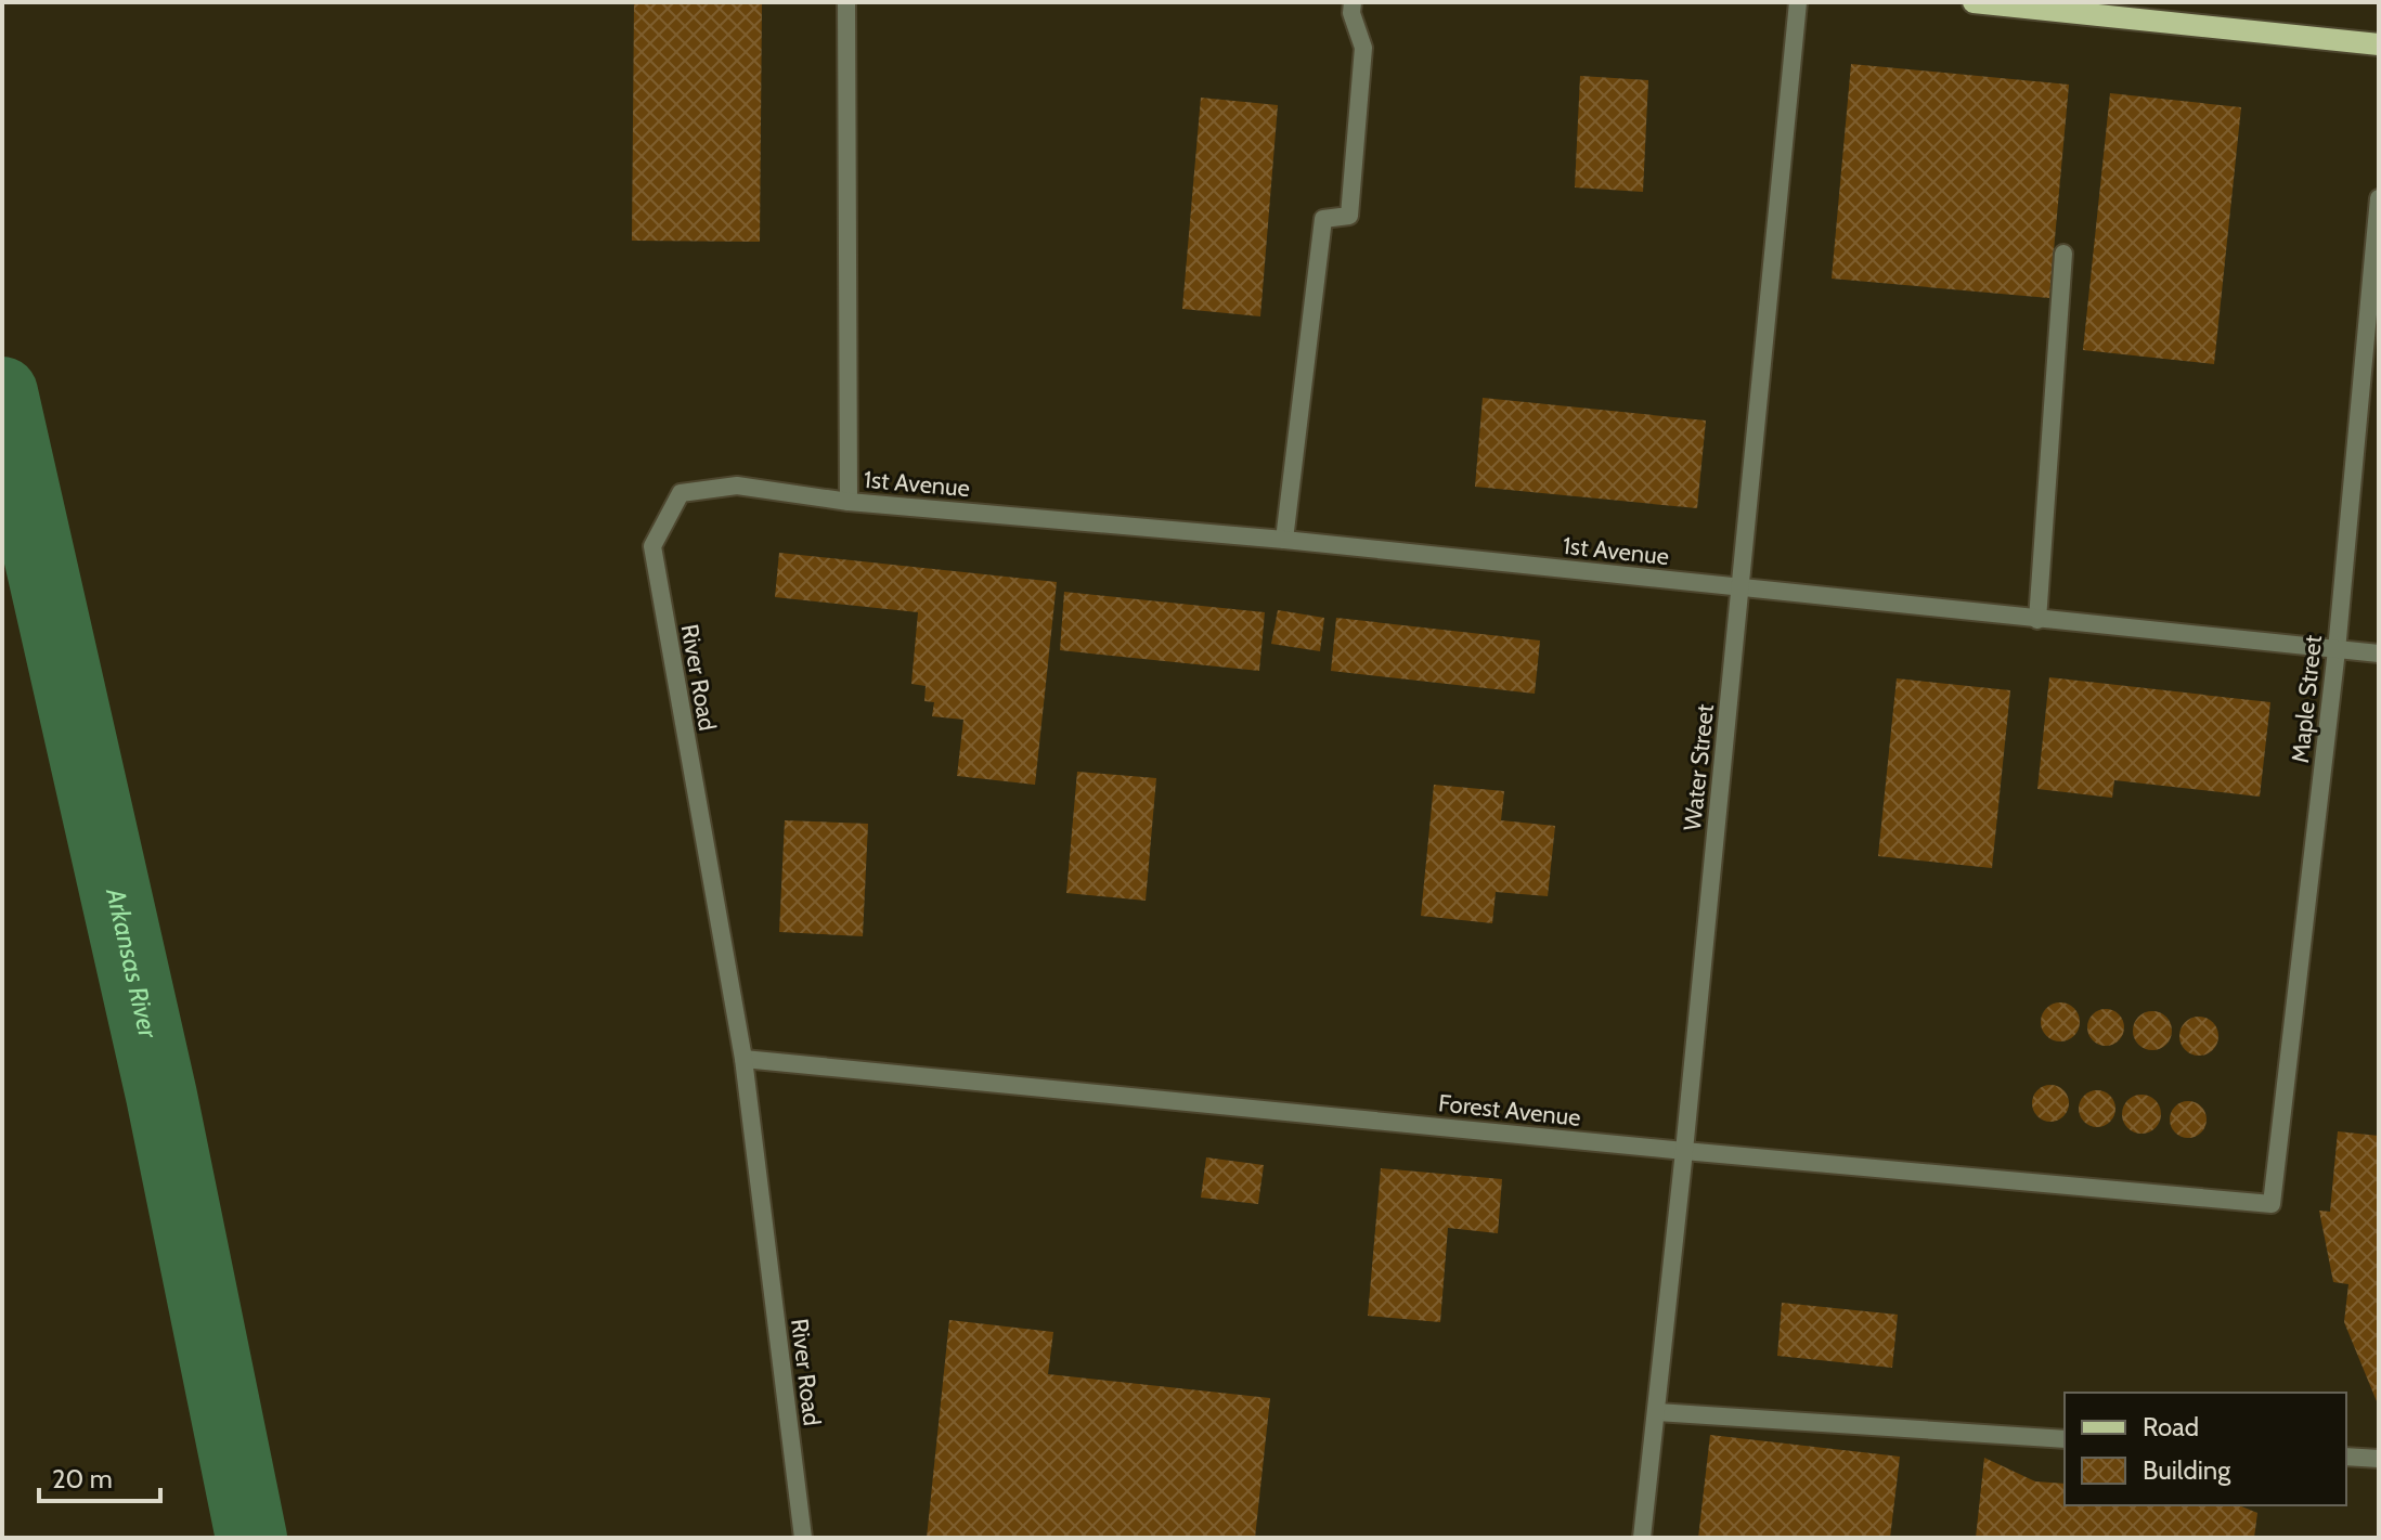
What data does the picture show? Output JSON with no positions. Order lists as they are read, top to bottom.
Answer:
{
  "streets": {
    "street": [
      "1st Avenue",
      "River Road",
      "Maple Street",
      "Water Street",
      "Forest Avenue"
    ]
  },
  "crossings": [
    ["1st Avenue", "River Road"],
    ["1st Avenue", "Maple Street"],
    ["1st Avenue", "Water Street"],
    ["River Road", "Forest Avenue"],
    ["Maple Street", "Forest Avenue"],
    ["Water Street", "Forest Avenue"]
  ],
  "water": ["Arkansas River"],
  "legend": ["Road", "Building"],
  "scale_bar": "20 m"
}
